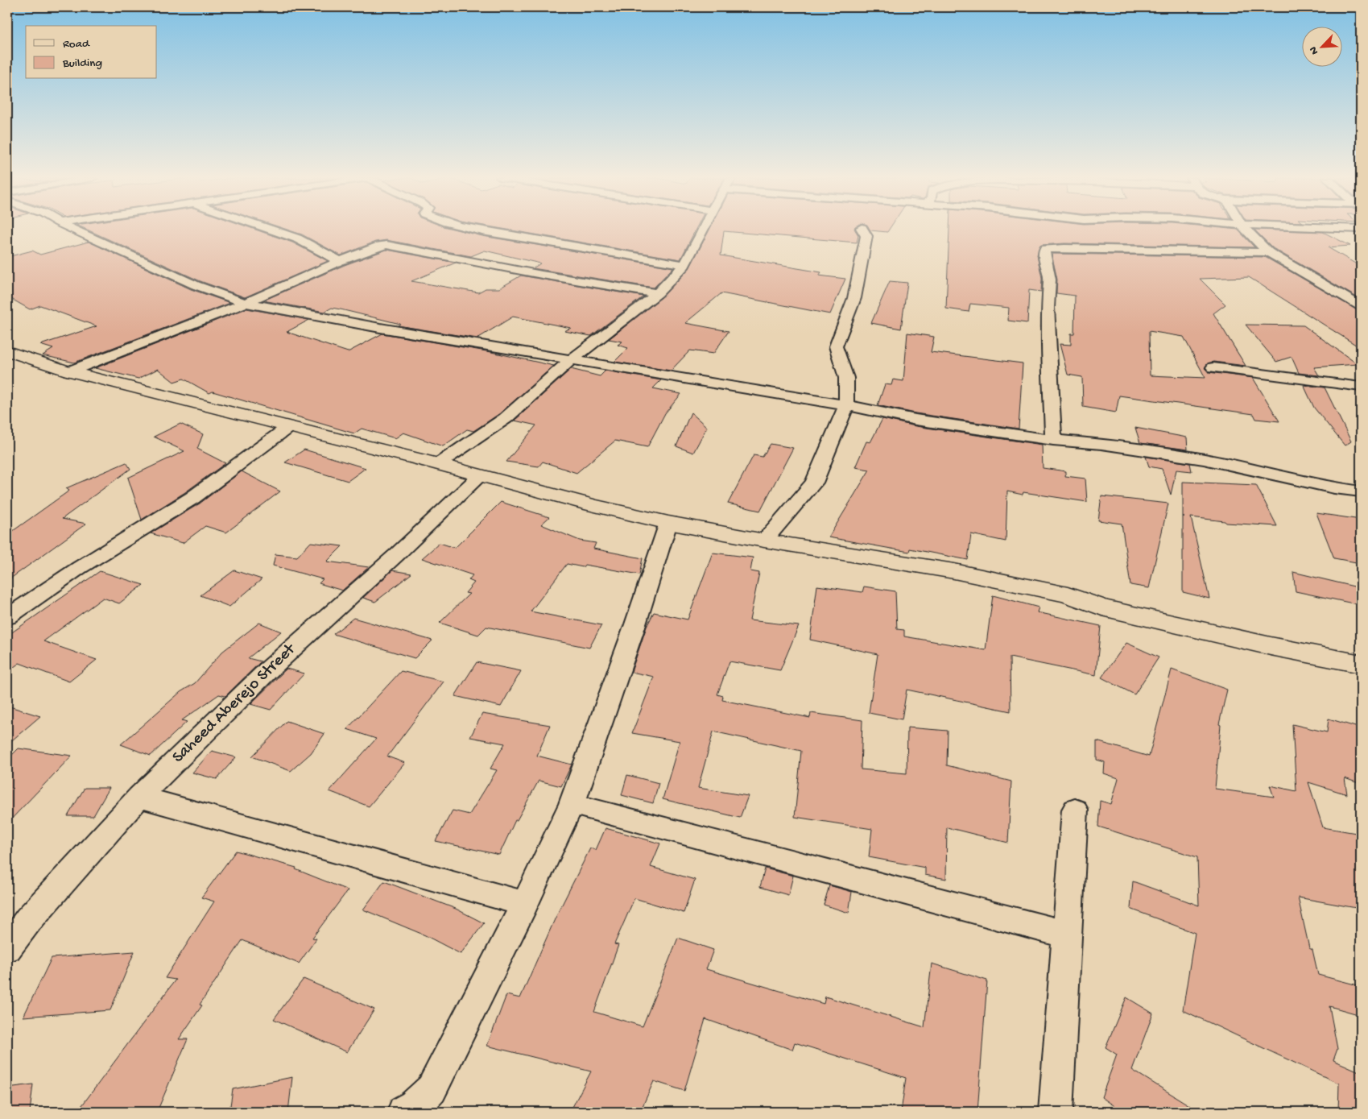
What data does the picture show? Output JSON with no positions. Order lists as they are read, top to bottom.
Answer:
{
  "streets": {
    "street": ["Saheed Aberejo Street"]
  },
  "legend": ["Road", "Building"],
  "north": "bottom left"
}
